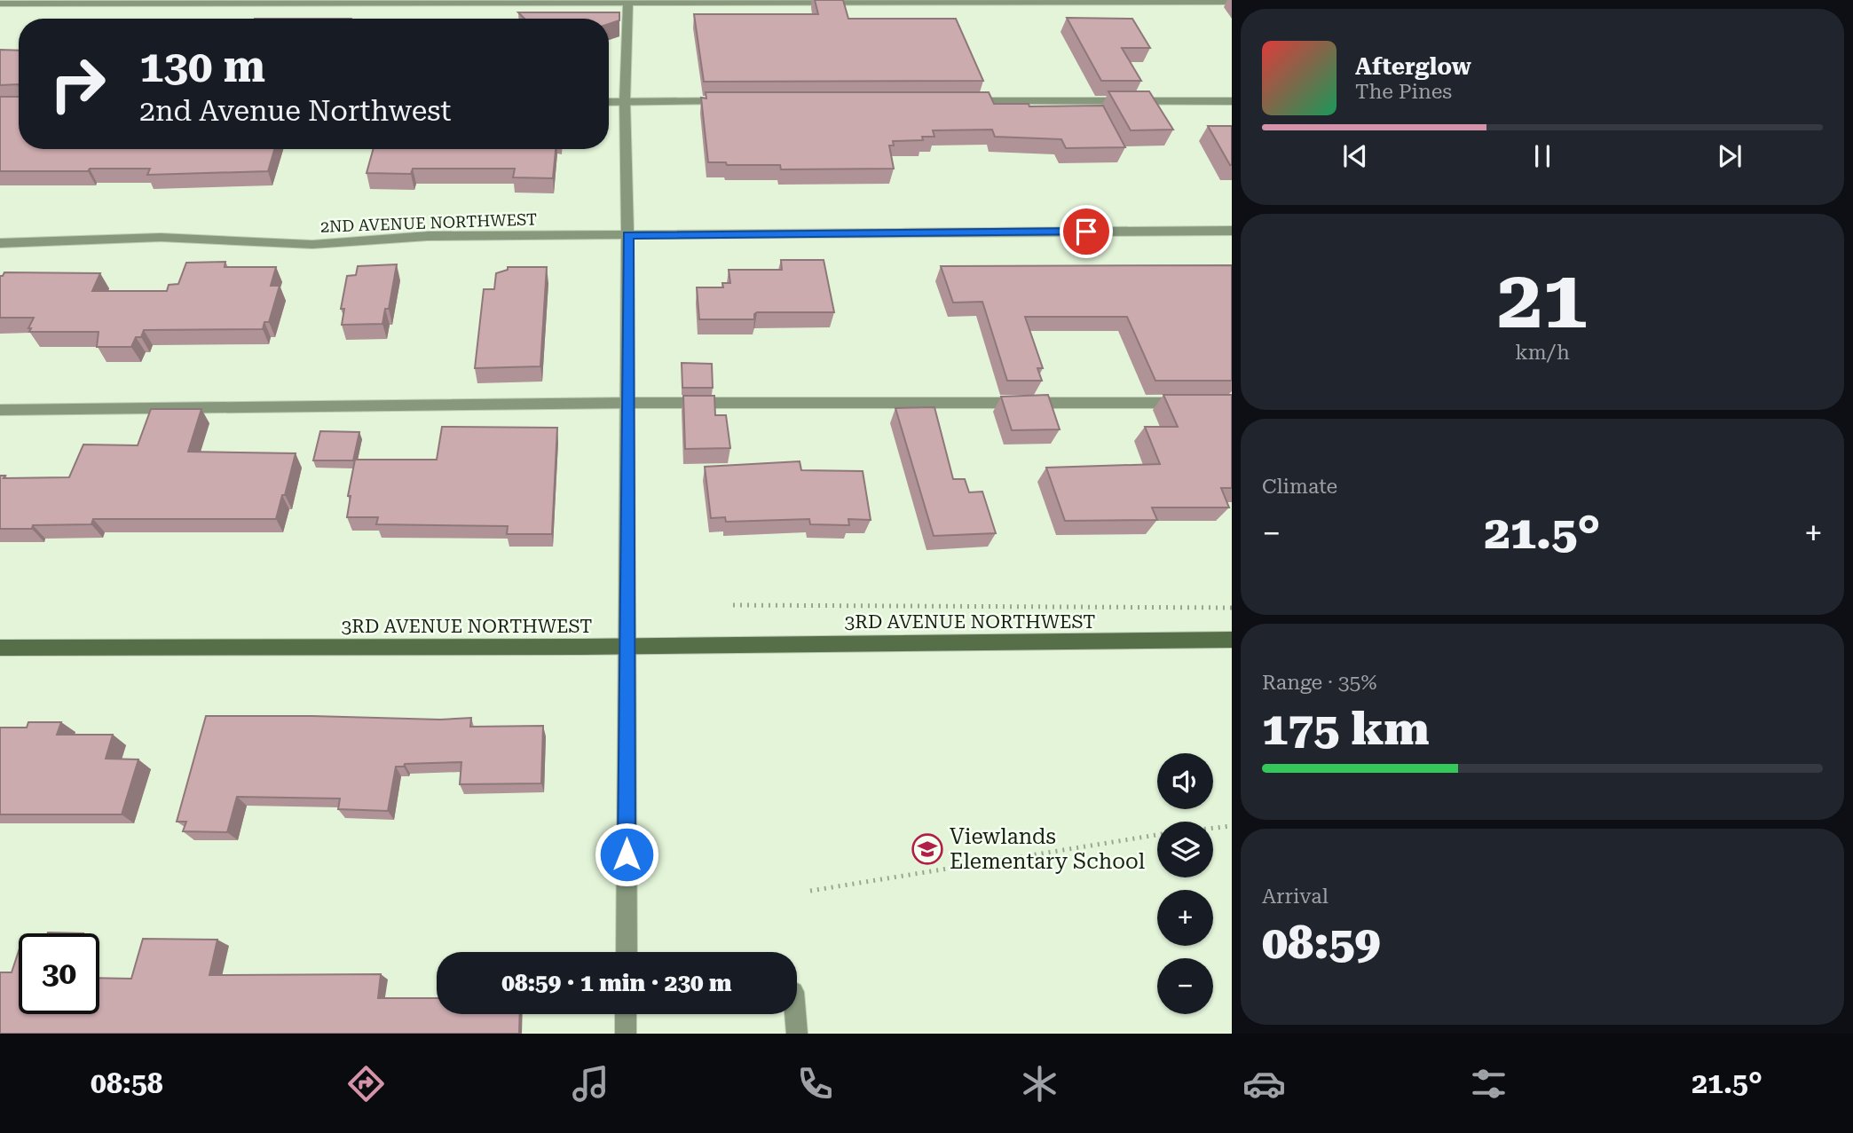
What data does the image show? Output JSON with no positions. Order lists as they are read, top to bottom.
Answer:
{
  "streets": {
    "street": ["2ND AVENUE NORTHWEST", "3RD AVENUE NORTHWEST"]
  },
  "places": {
    "school or university": ["Viewlands Elementary School"]
  },
  "page": {
    "turn": ["130 m", "2nd Avenue Northwest"],
    "song": ["Afterglow", "The Pines"],
    "tile": [
      ["21", "km/h"],
      "Climate",
      ["Range · 35%", "175 km"],
      ["Arrival", "08:59"]
    ],
    "heat": ["−", "21.5°", "+"],
    "map_buttons": ["+", "−"],
    "limit": "30",
    "trip": "08:59 · 1 min · 230 m",
    "tabs": ["08:58", "21.5°"]
  }
}
